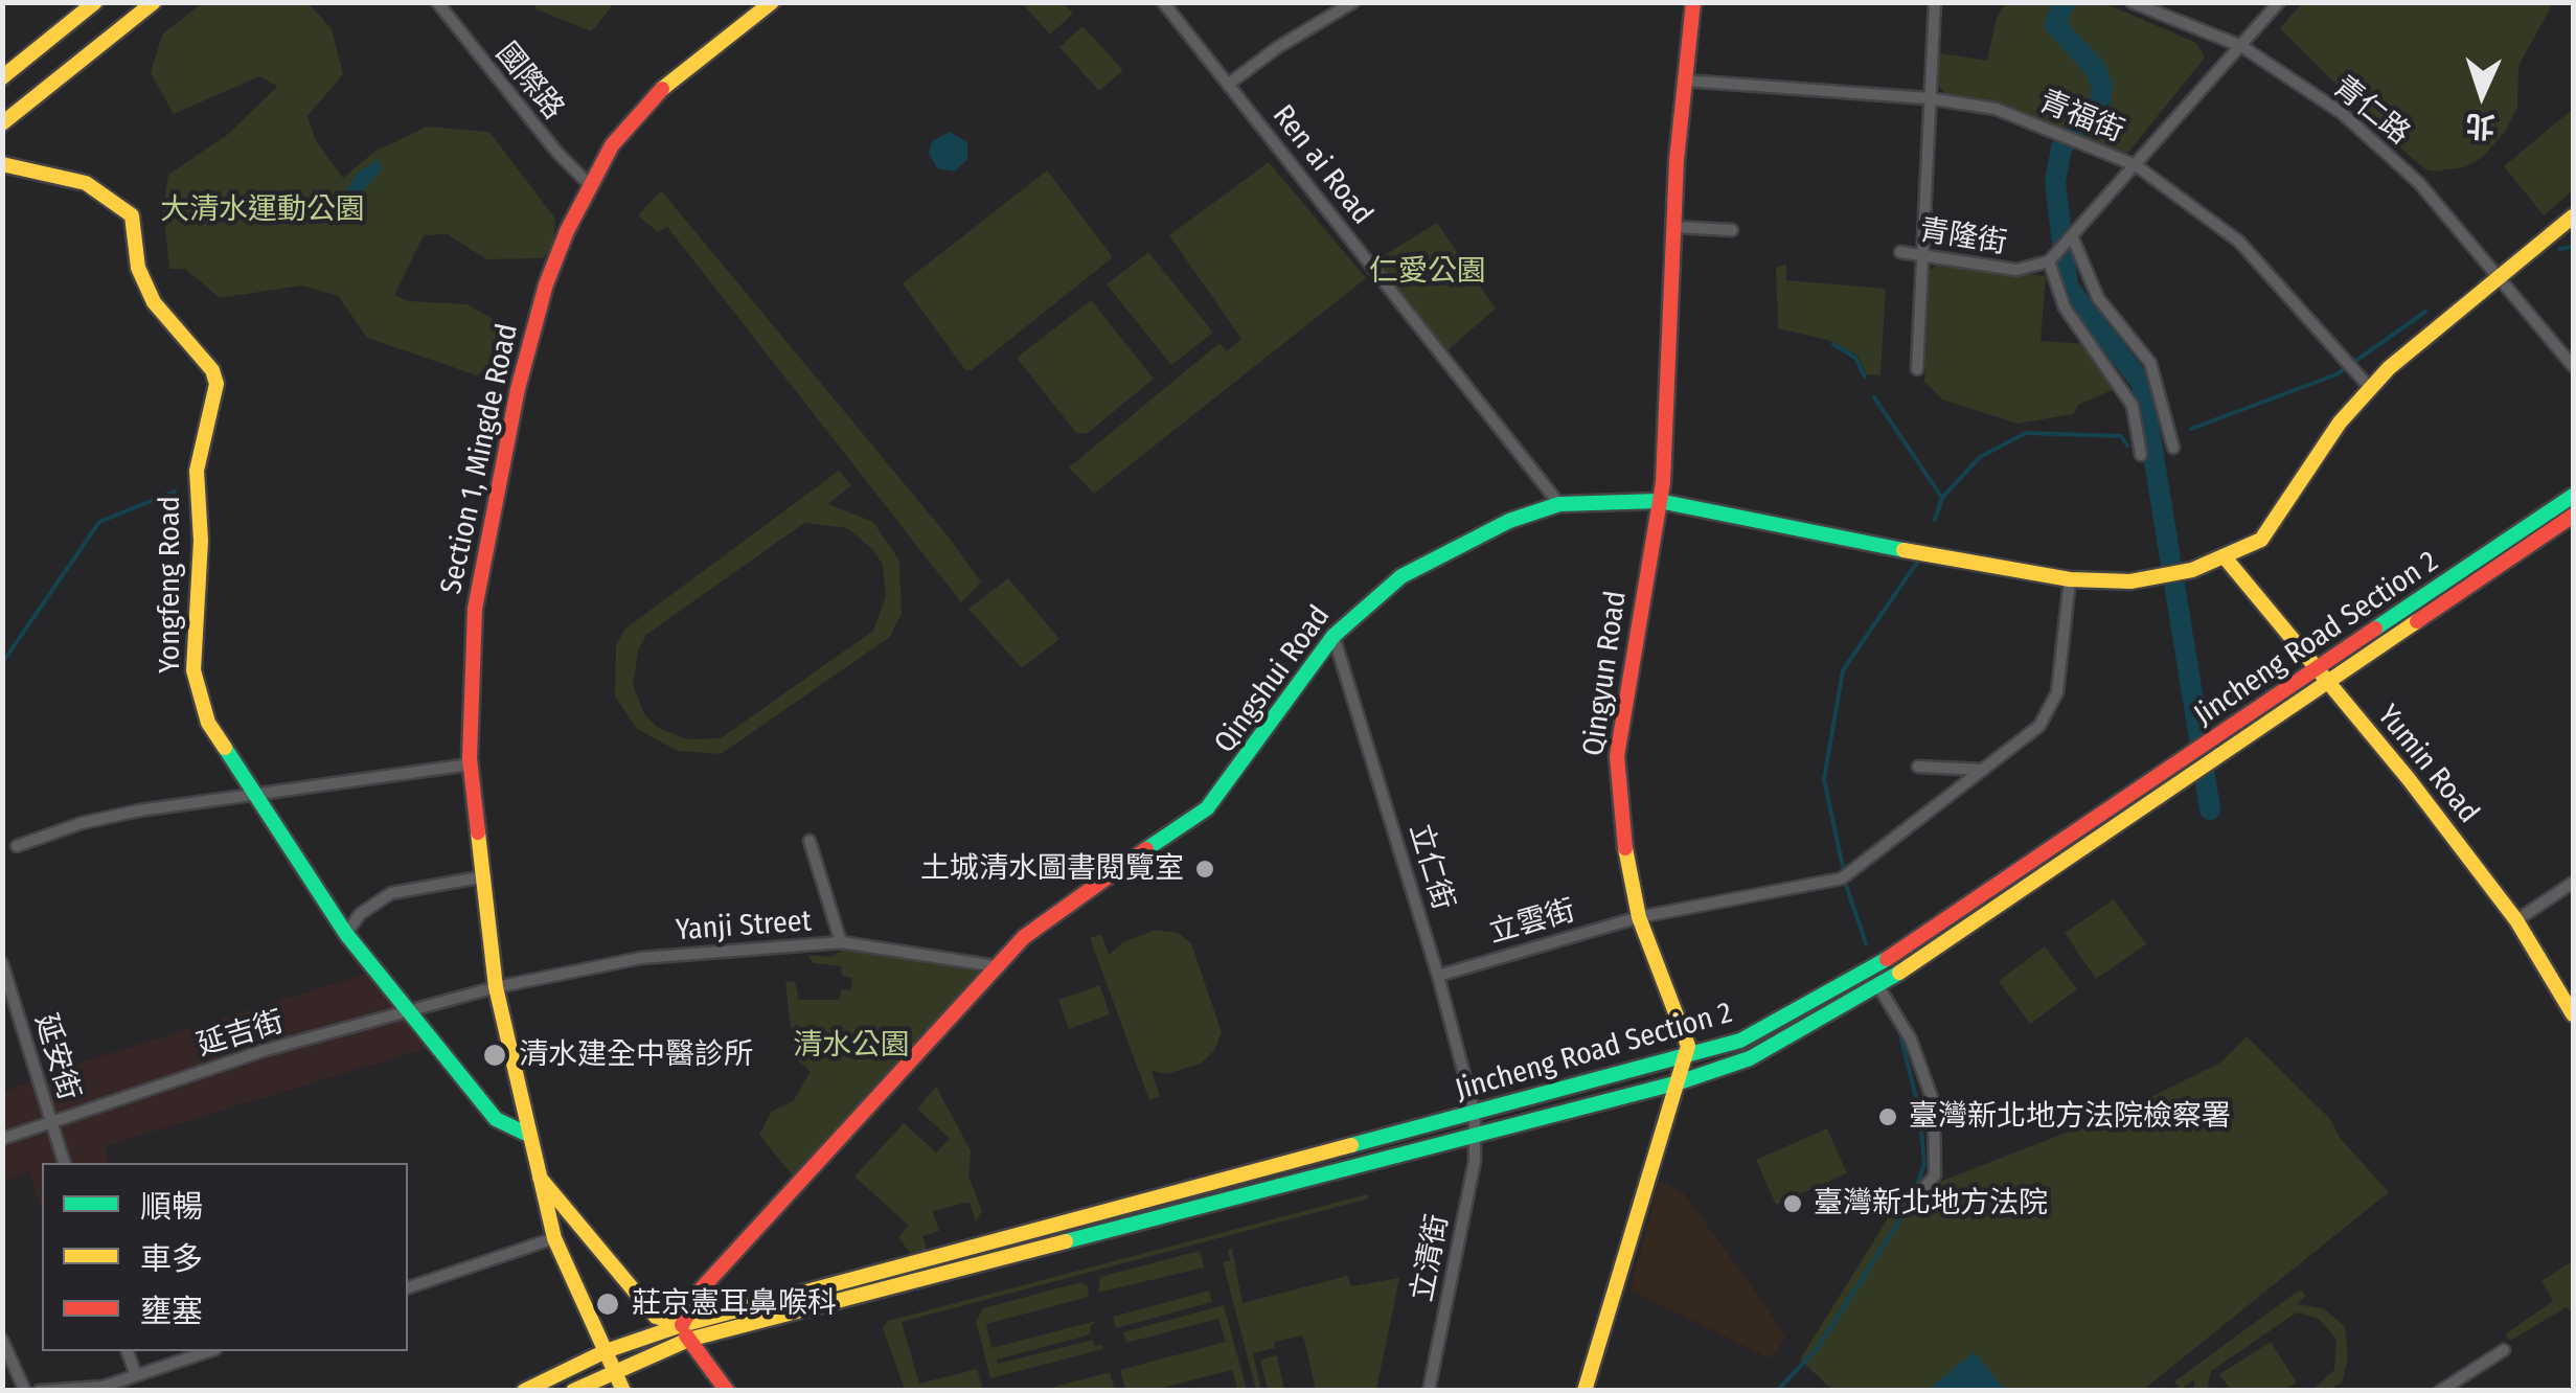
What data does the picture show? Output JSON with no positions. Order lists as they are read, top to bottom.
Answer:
{
  "streets": {
    "main road": [
      "Section 1, Mingde Road",
      "Yongfeng Road",
      "Jincheng Road Section 2",
      "Qingyun Road",
      "Qingshui Road",
      "Yumin Road"
    ],
    "street": [
      "國際路",
      "青仁路",
      "青福街",
      "Ren ai Road",
      "青隆街",
      "立仁街",
      "立雲街",
      "Yanji Street",
      "延吉街",
      "延安街",
      "立清街"
    ]
  },
  "crossings": [
    ["國際路", "Section 1, Mingde Road"],
    ["青福街", "Qingyun Road"],
    ["Ren ai Road", "Qingshui Road"],
    ["Section 1, Mingde Road", "Yongfeng Road"],
    ["Section 1, Mingde Road", "Yanji Street"],
    ["Section 1, Mingde Road", "延吉街"],
    ["Yongfeng Road", "延吉街"],
    ["Jincheng Road Section 2", "Qingyun Road"],
    ["Jincheng Road Section 2", "Qingshui Road"],
    ["Jincheng Road Section 2", "Yumin Road"],
    ["Jincheng Road Section 2", "立仁街"],
    ["Jincheng Road Section 2", "立清街"],
    ["Qingyun Road", "Qingshui Road"],
    ["Qingyun Road", "立雲街"],
    ["Qingshui Road", "Yumin Road"],
    ["Qingshui Road", "立仁街"],
    ["Qingshui Road", "立雲街"],
    ["Qingshui Road", "Yanji Street"],
    ["立仁街", "立雲街"],
    ["立仁街", "立清街"],
    ["Yanji Street", "延吉街"],
    ["延吉街", "延安街"]
  ],
  "parks": ["大清水運動公園", "仁愛公園", "清水公園"],
  "places": [
    "土城清水圖書閱覽室",
    "清水建全中醫診所",
    "臺灣新北地方法院檢察署",
    "臺灣新北地方法院",
    "莊京憲耳鼻喉科"
  ],
  "legend": ["順暢", "車多", "壅塞"],
  "north": "bottom"
}
